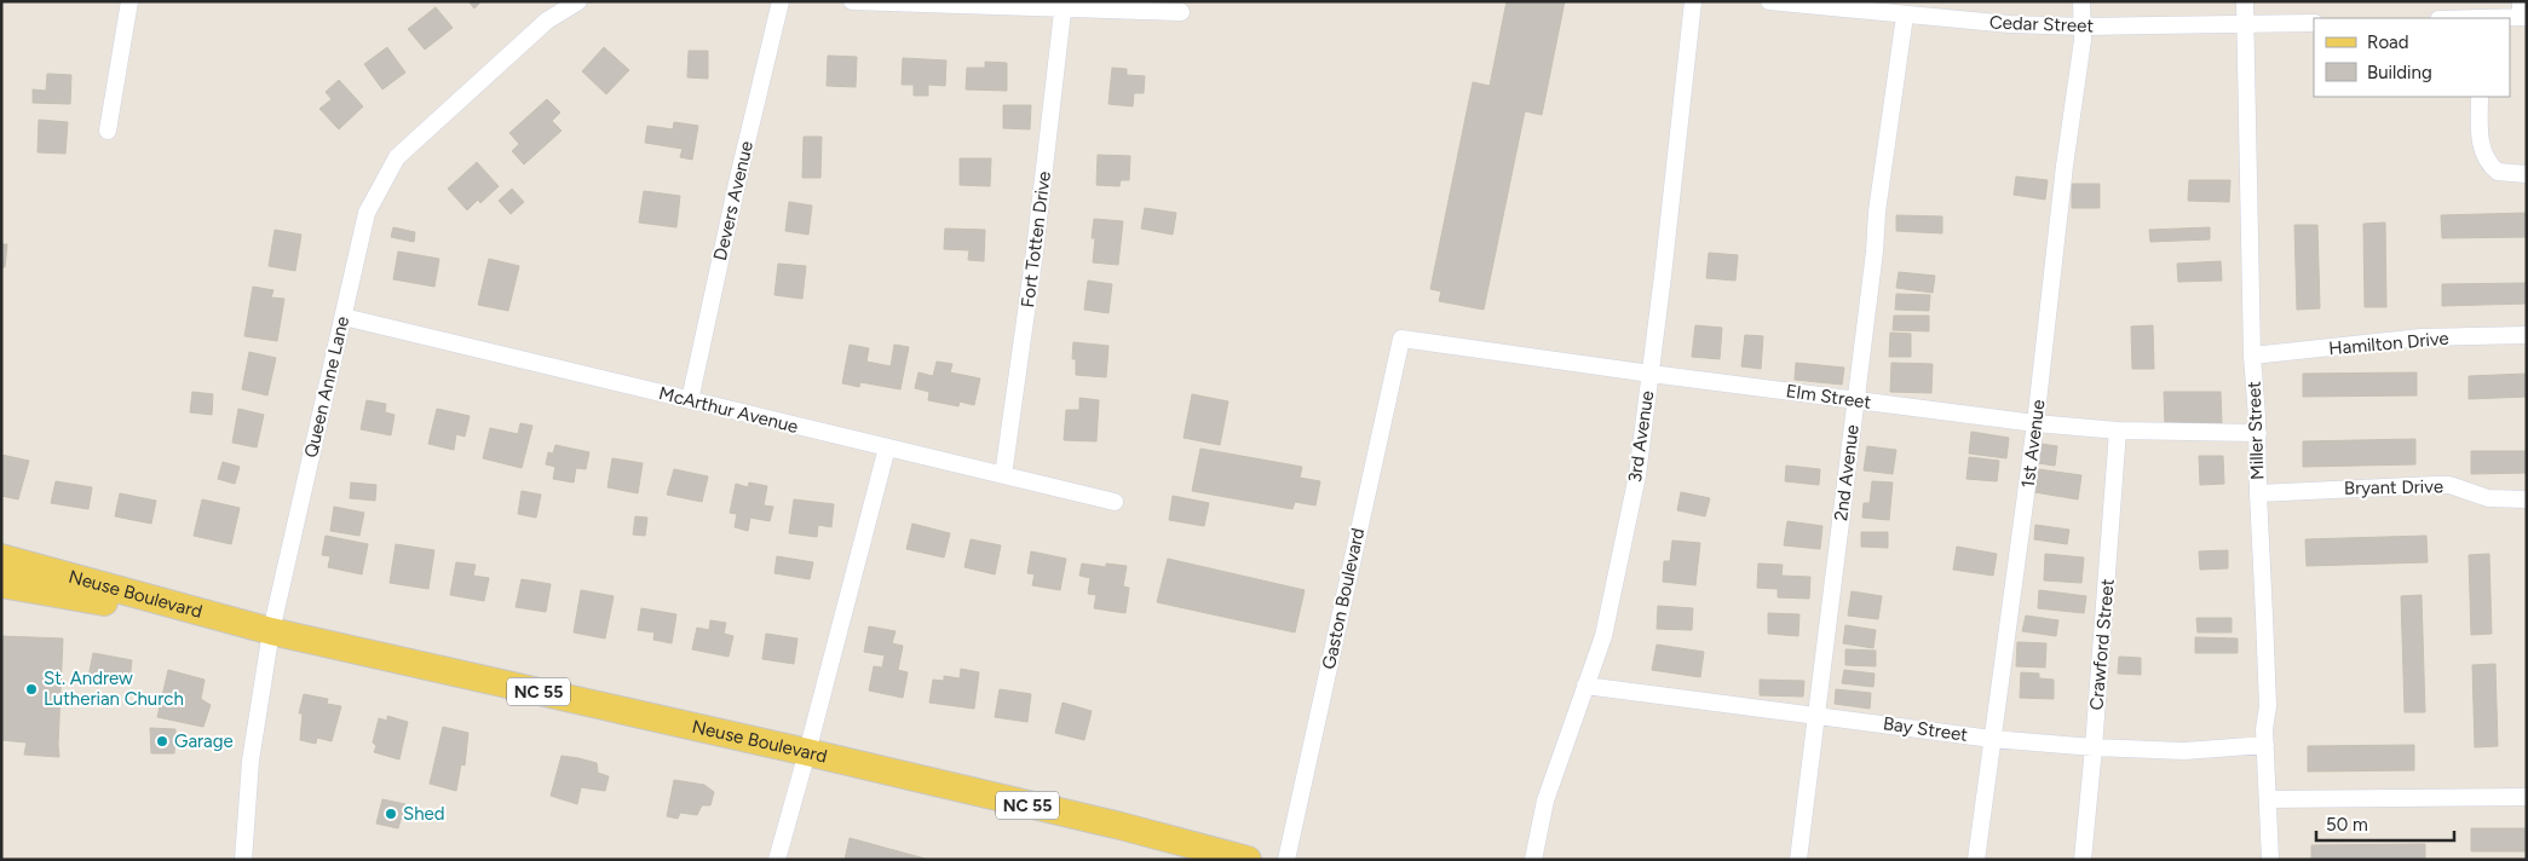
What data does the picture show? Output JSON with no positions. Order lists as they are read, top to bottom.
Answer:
{
  "streets": {
    "main road": ["Neuse Boulevard", "NC 55"],
    "street": [
      "Cedar Street",
      "Devers Avenue",
      "Fort Totten Drive",
      "Hamilton Drive",
      "Queen Anne Lane",
      "Elm Street",
      "McArthur Avenue",
      "Miller Street",
      "3rd Avenue",
      "1st Avenue",
      "2nd Avenue",
      "Bryant Drive",
      "Gaston Boulevard",
      "Crawford Street",
      "Bay Street"
    ]
  },
  "crossings": [
    ["Cedar Street", "Miller Street"],
    ["Cedar Street", "1st Avenue"],
    ["Cedar Street", "2nd Avenue"],
    ["Devers Avenue", "McArthur Avenue"],
    ["Fort Totten Drive", "McArthur Avenue"],
    ["Hamilton Drive", "Miller Street"],
    ["Queen Anne Lane", "McArthur Avenue"],
    ["Queen Anne Lane", "Neuse Boulevard"],
    ["Elm Street", "Miller Street"],
    ["Elm Street", "3rd Avenue"],
    ["Elm Street", "1st Avenue"],
    ["Elm Street", "2nd Avenue"],
    ["Elm Street", "Gaston Boulevard"],
    ["Elm Street", "Crawford Street"],
    ["Miller Street", "Bryant Drive"],
    ["Miller Street", "Bay Street"],
    ["3rd Avenue", "Bay Street"],
    ["1st Avenue", "Bay Street"],
    ["2nd Avenue", "Bay Street"],
    ["Crawford Street", "Bay Street"]
  ],
  "places": ["St. Andrew Lutherian Church", "Garage", "Shed"],
  "legend": ["Road", "Building"],
  "scale_bar": "50 m"
}
